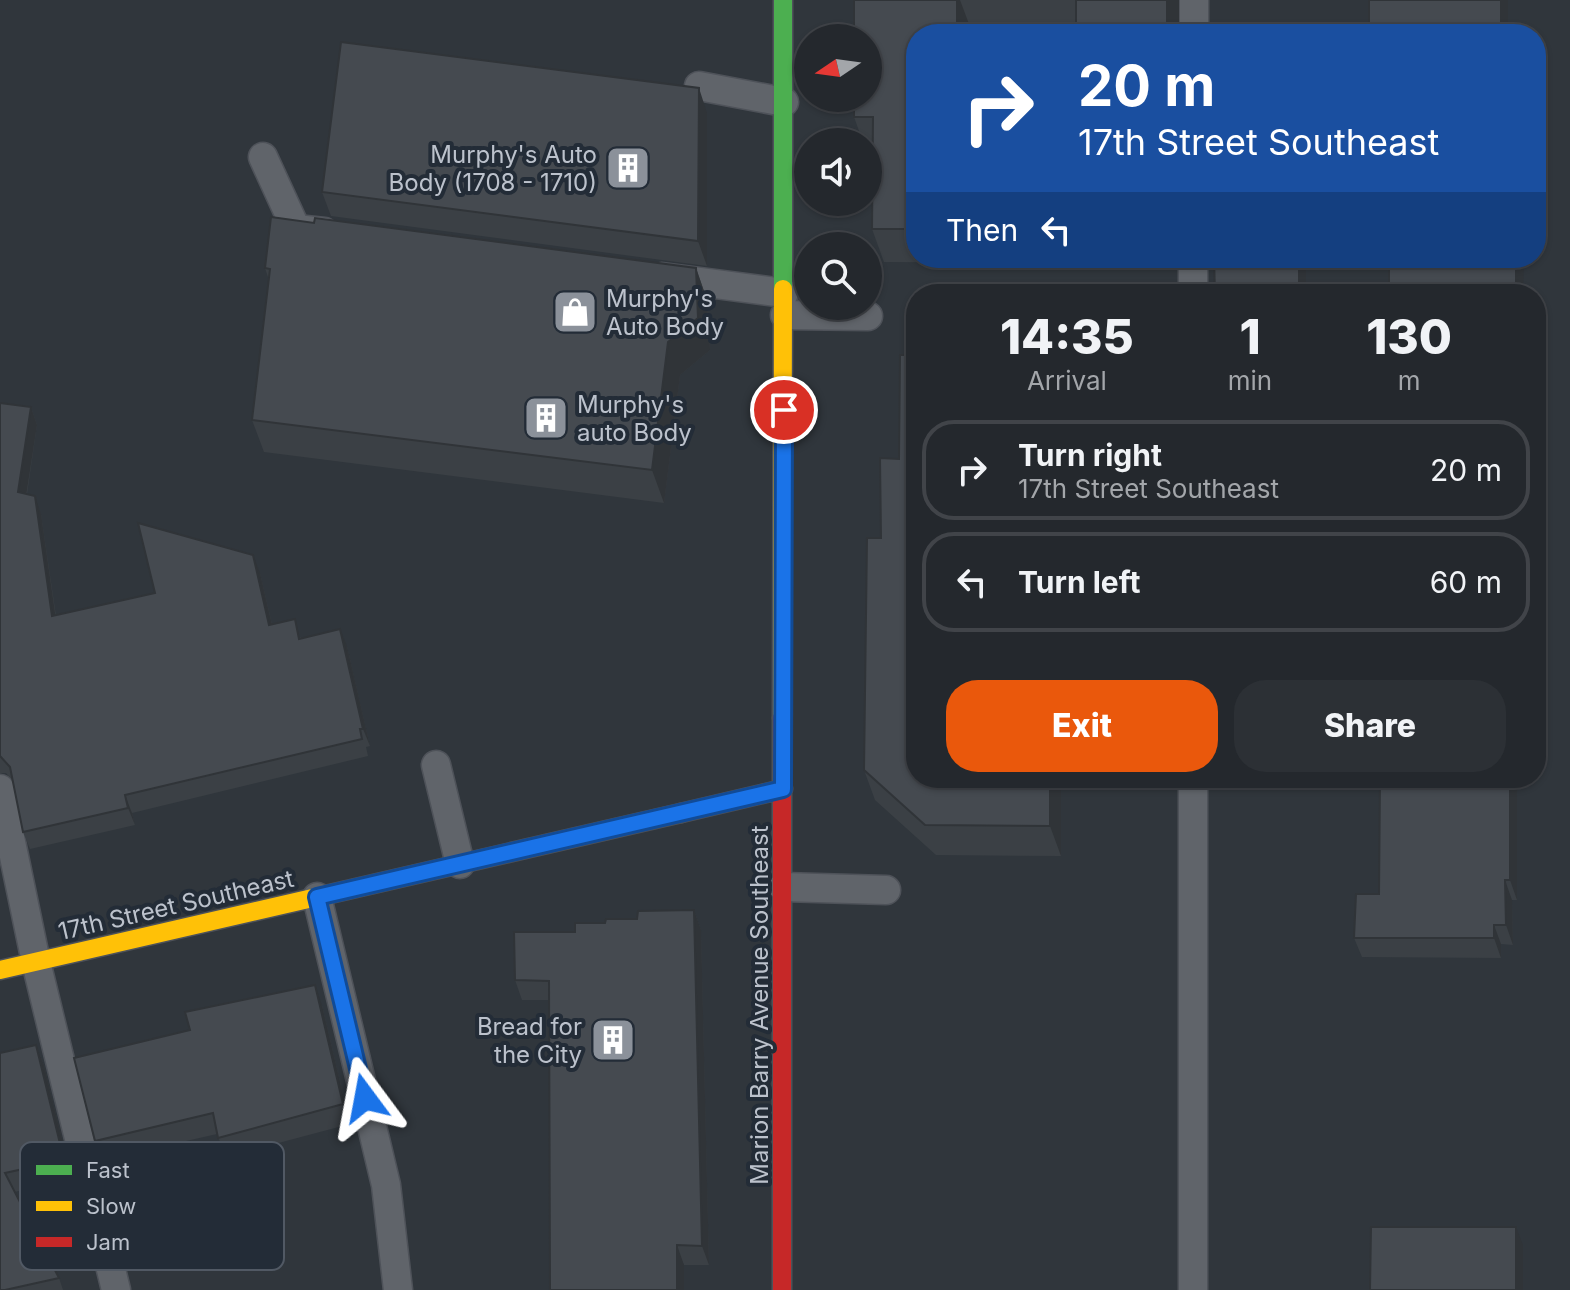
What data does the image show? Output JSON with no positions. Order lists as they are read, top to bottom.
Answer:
{
  "streets": {
    "main road": ["17th Street Southeast", "Marion Barry Avenue Southeast"]
  },
  "crossings": [
    ["17th Street Southeast", "Marion Barry Avenue Southeast"]
  ],
  "places": {
    "building": ["Murphy's Auto Body (1708 - 1710)", "Murphy's auto Body", "Bread for the City"],
    "shop": ["Murphy's Auto Body"]
  },
  "legend": ["Fast", "Slow", "Jam"],
  "north": "left",
  "page": {
    "turn": ["20 m", "17th Street Southeast"],
    "then": "Then",
    "eta": [
      "14:35",
      "Arrival",
      "1",
      "min",
      "130",
      "m"
    ],
    "list": [
      {
        "name": "Turn right",
        "note": "17th Street Southeast",
        "value": "20 m"
      },
      {
        "name": "Turn left",
        "value": "60 m"
      }
    ],
    "buttons": ["Exit", "Share"]
  }
}
